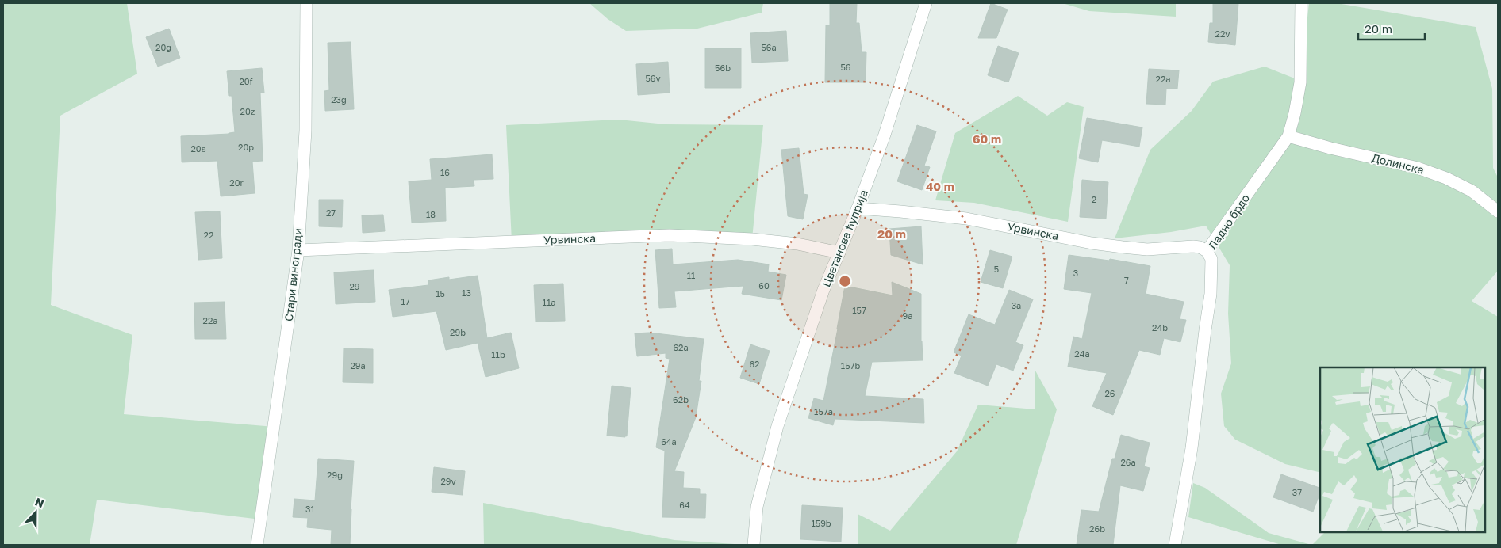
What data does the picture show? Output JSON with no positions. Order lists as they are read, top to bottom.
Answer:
{
  "streets": {
    "street": [
      "Долинска",
      "Ладно брдо",
      "Урвинска",
      "Цветанова ћуприја",
      "Стари виногради"
    ]
  },
  "crossings": [
    ["Долинска", "Ладно брдо"],
    ["Ладно брдо", "Урвинска"],
    ["Урвинска", "Цветанова ћуприја"],
    ["Урвинска", "Стари виногради"]
  ],
  "house_numbers": [
    "22v",
    "20g",
    "56a",
    "56",
    "56b",
    "56v",
    "22a",
    "20f",
    "23g",
    "20z",
    "20p",
    "20s",
    "16",
    "20r",
    "2",
    "27",
    "18",
    "22",
    "5",
    "3",
    "11",
    "7",
    "60",
    "29",
    "13",
    "15",
    "17",
    "11a",
    "3a",
    "157",
    "9a",
    "22a",
    "24b",
    "29b",
    "62a",
    "24a",
    "11b",
    "62",
    "29a",
    "157b",
    "26",
    "62b",
    "157a",
    "64a",
    "26a",
    "29g",
    "29v",
    "37",
    "64",
    "31",
    "159b",
    "26b"
  ],
  "scale_bar": "20 m",
  "north": "top",
  "rings": ["60 m", "40 m", "20 m"]
}
